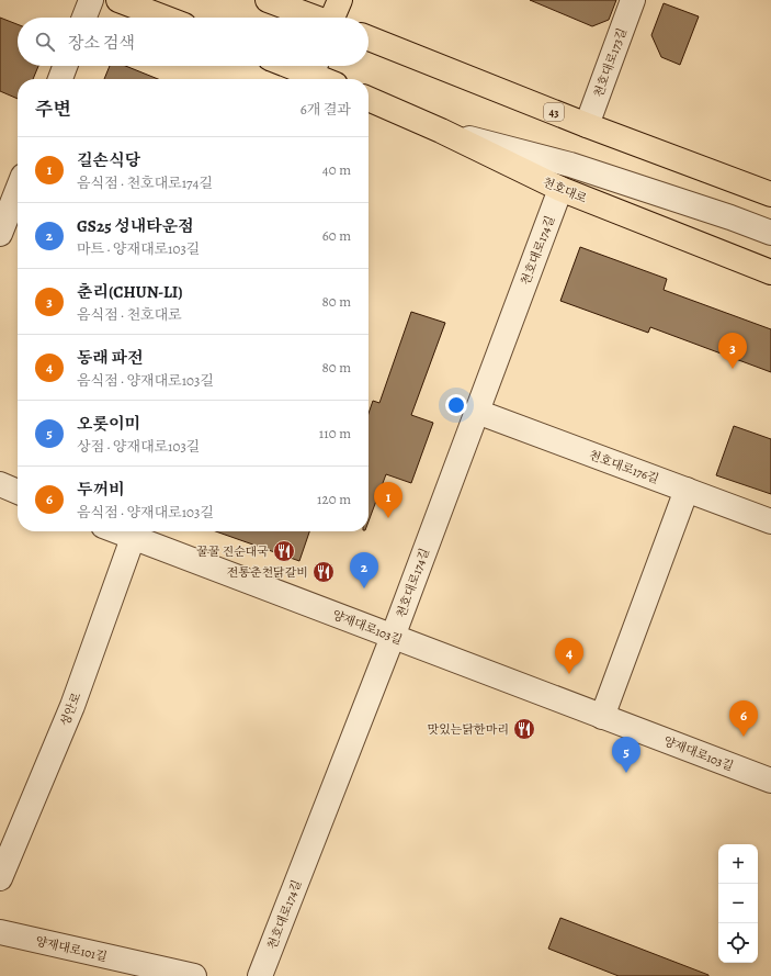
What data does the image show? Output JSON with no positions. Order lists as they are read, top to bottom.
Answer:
{
  "streets": {
    "main road": ["43", "천호대로"],
    "street": [
      "천호대로173길",
      "천호대로174길",
      "천호대로176길",
      "양재대로103길",
      "성안로",
      "양재대로101길"
    ]
  },
  "crossings": [
    ["천호대로173길", "43"],
    ["천호대로", "천호대로174길"],
    ["천호대로174길", "천호대로176길"],
    ["천호대로174길", "양재대로103길"],
    ["양재대로103길", "성안로"]
  ],
  "places": {
    "restaurant": ["꿀꿀 진순대국", "전통춘천닭갈비", "맛있는닭한마리"]
  },
  "page": {
    "search": "장소 검색",
    "heading": ["주변", "6개 결과"],
    "list": [
      {
        "mark": "1",
        "name": "길손식당",
        "note": "음식점 · 천호대로174길",
        "value": "40 m"
      },
      {
        "mark": "2",
        "name": "GS25 성내타운점",
        "note": "마트 · 양재대로103길",
        "value": "60 m"
      },
      {
        "mark": "3",
        "name": "춘리(CHUN-LI)",
        "note": "음식점 · 천호대로",
        "value": "80 m"
      },
      {
        "mark": "4",
        "name": "동래 파전",
        "note": "음식점 · 양재대로103길",
        "value": "80 m"
      },
      {
        "mark": "5",
        "name": "오롯이미",
        "note": "상점 · 양재대로103길",
        "value": "110 m"
      },
      {
        "mark": "6",
        "name": "두꺼비",
        "note": "음식점 · 양재대로103길",
        "value": "120 m"
      }
    ],
    "pins": [
      "3",
      "1",
      "2",
      "4",
      "6",
      "5"
    ],
    "map_buttons": ["+", "−"]
  }
}
